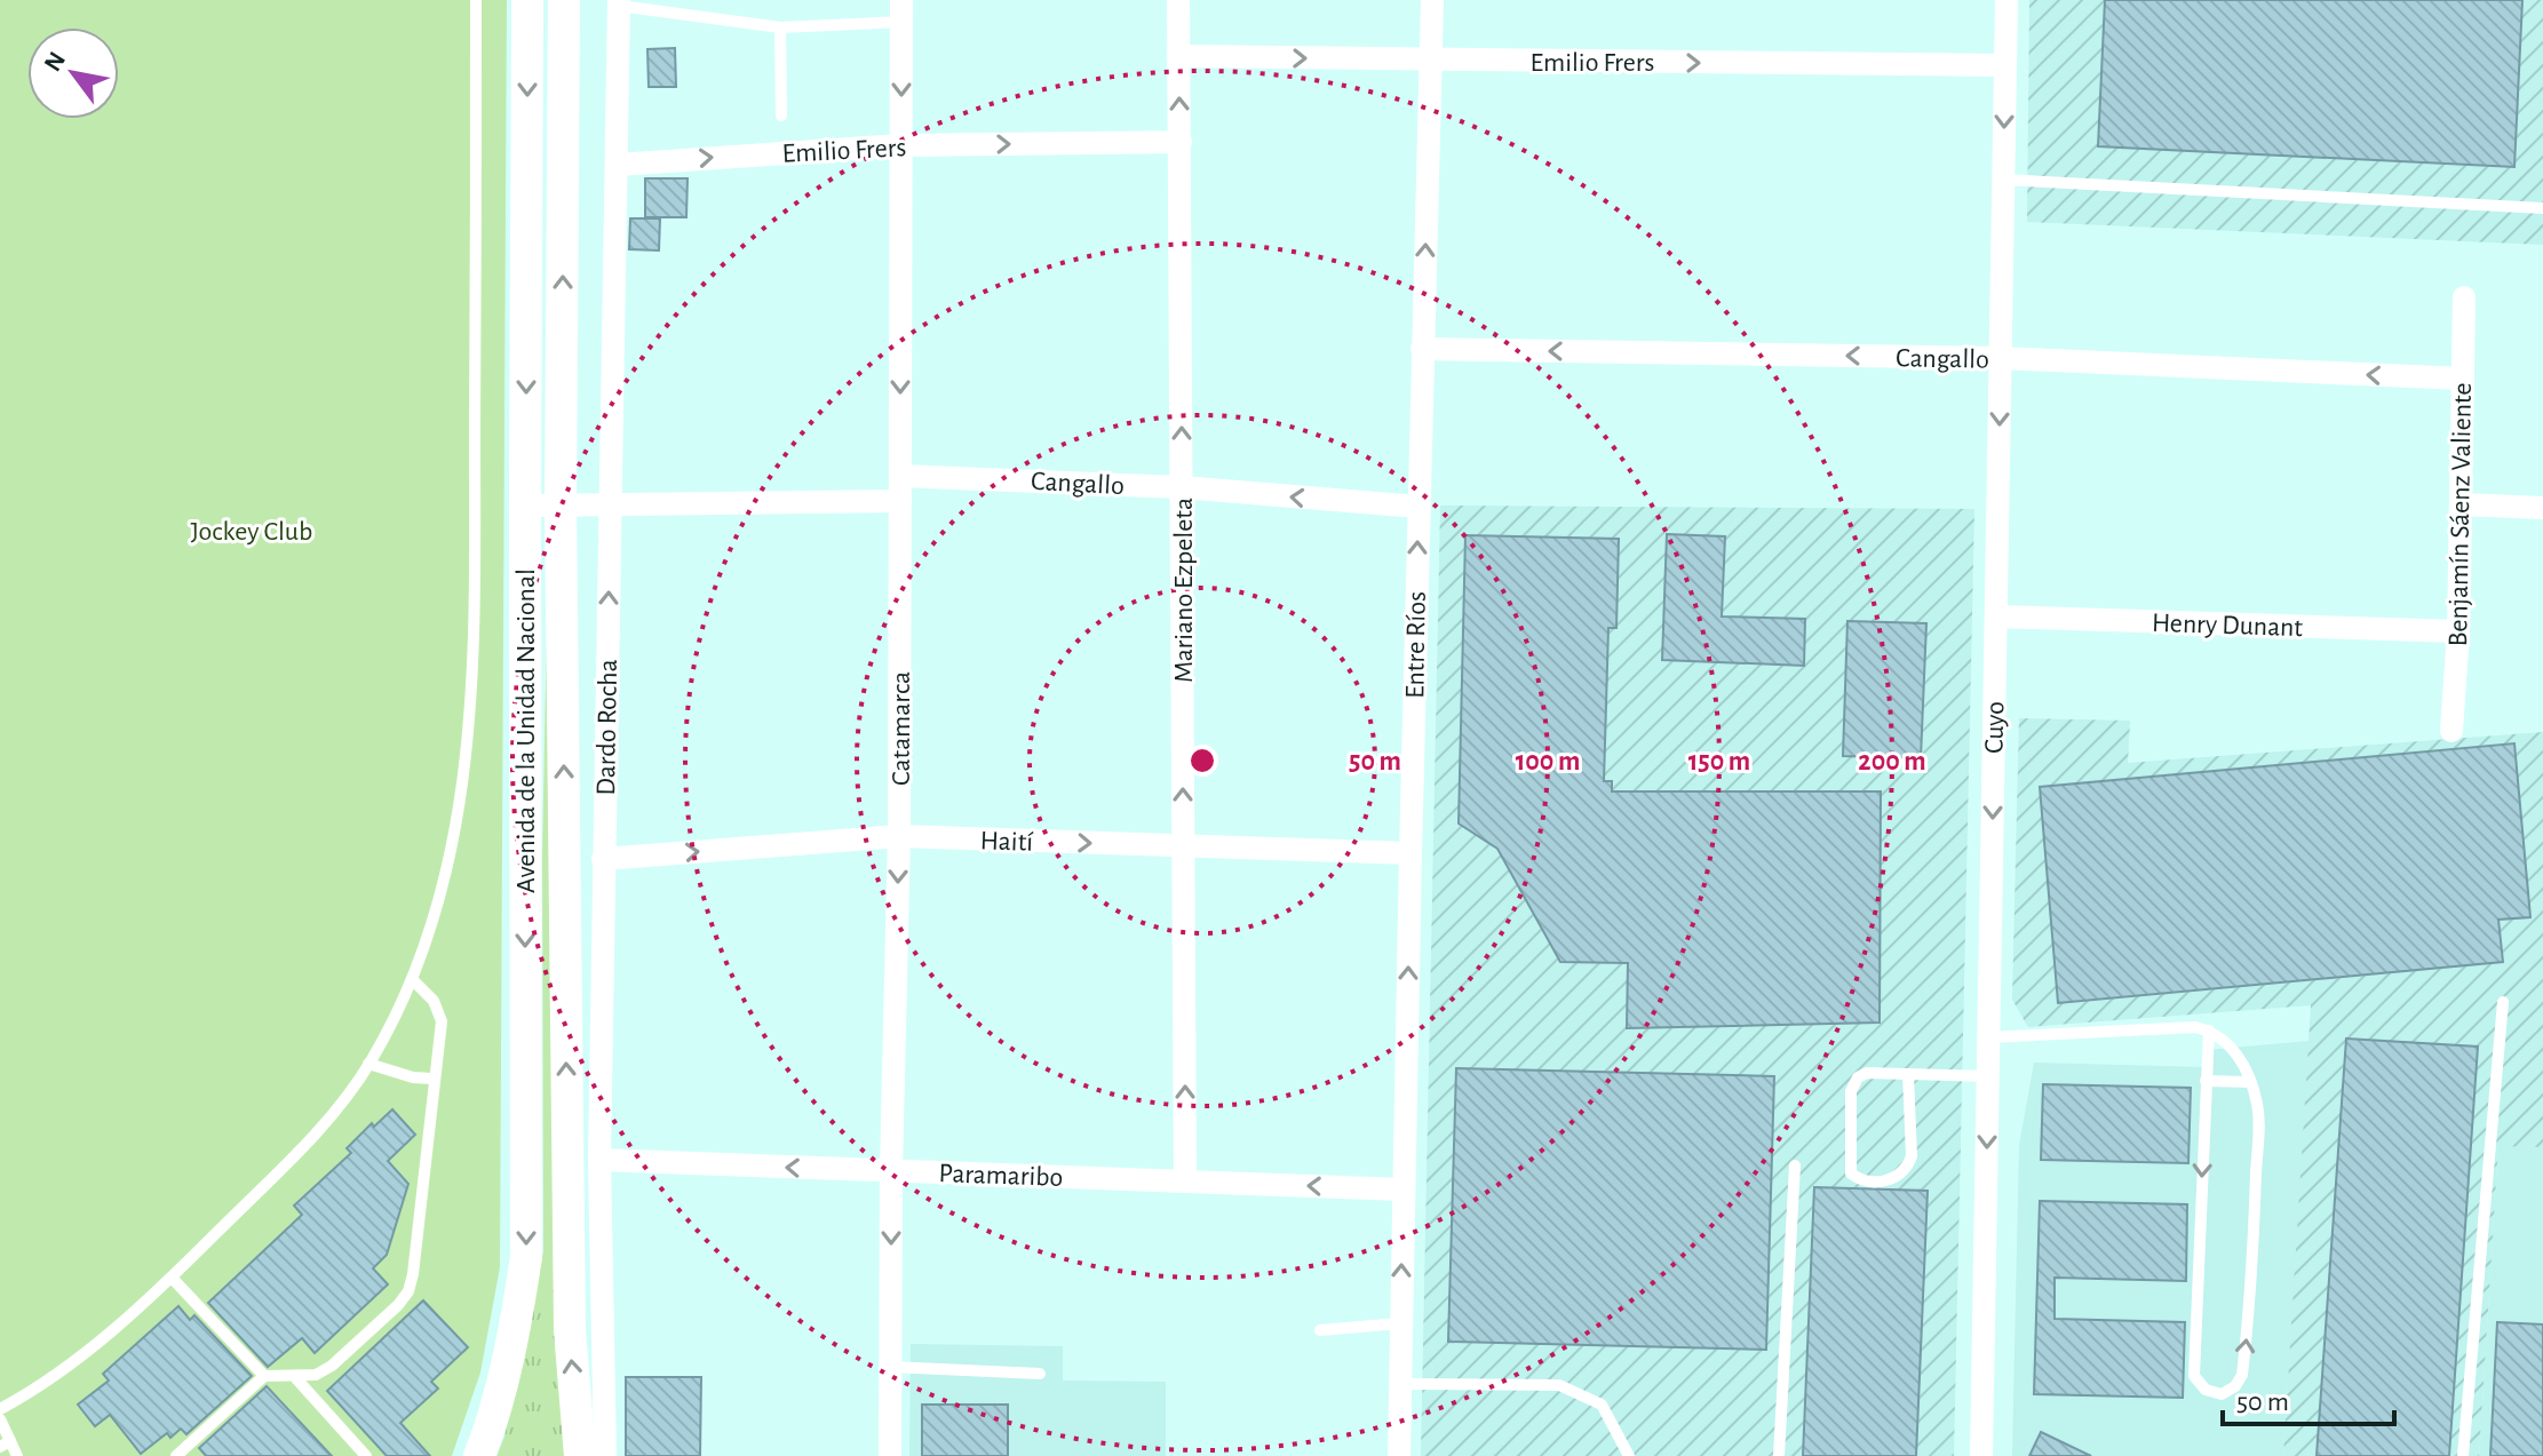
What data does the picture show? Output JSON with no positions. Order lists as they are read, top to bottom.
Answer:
{
  "streets": {
    "main road": ["Avenida de la Unidad Nacional"],
    "street": [
      "Emilio Frers",
      "Cangallo",
      "Benjamín Sáenz Valiente",
      "Mariano Ezpeleta",
      "Henry Dunant",
      "Entre Ríos",
      "Dardo Rocha",
      "Cuyo",
      "Catamarca",
      "Haití",
      "Paramaribo"
    ]
  },
  "crossings": [
    ["Emilio Frers", "Mariano Ezpeleta"],
    ["Emilio Frers", "Entre Ríos"],
    ["Emilio Frers", "Dardo Rocha"],
    ["Emilio Frers", "Cuyo"],
    ["Emilio Frers", "Catamarca"],
    ["Cangallo", "Benjamín Sáenz Valiente"],
    ["Cangallo", "Mariano Ezpeleta"],
    ["Cangallo", "Entre Ríos"],
    ["Cangallo", "Cuyo"],
    ["Cangallo", "Catamarca"],
    ["Benjamín Sáenz Valiente", "Henry Dunant"],
    ["Mariano Ezpeleta", "Haití"],
    ["Mariano Ezpeleta", "Paramaribo"],
    ["Henry Dunant", "Cuyo"],
    ["Entre Ríos", "Haití"],
    ["Entre Ríos", "Paramaribo"],
    ["Dardo Rocha", "Haití"],
    ["Dardo Rocha", "Paramaribo"],
    ["Catamarca", "Haití"],
    ["Catamarca", "Paramaribo"]
  ],
  "one_way": [
    "Emilio Frers",
    "Cangallo",
    "Mariano Ezpeleta",
    "Entre Ríos",
    "Cuyo",
    "Catamarca",
    "Haití",
    "Paramaribo"
  ],
  "parks": ["Jockey Club"],
  "scale_bar": "50 m",
  "north": "top left",
  "rings": [
    "50 m",
    "100 m",
    "150 m",
    "200 m"
  ]
}
